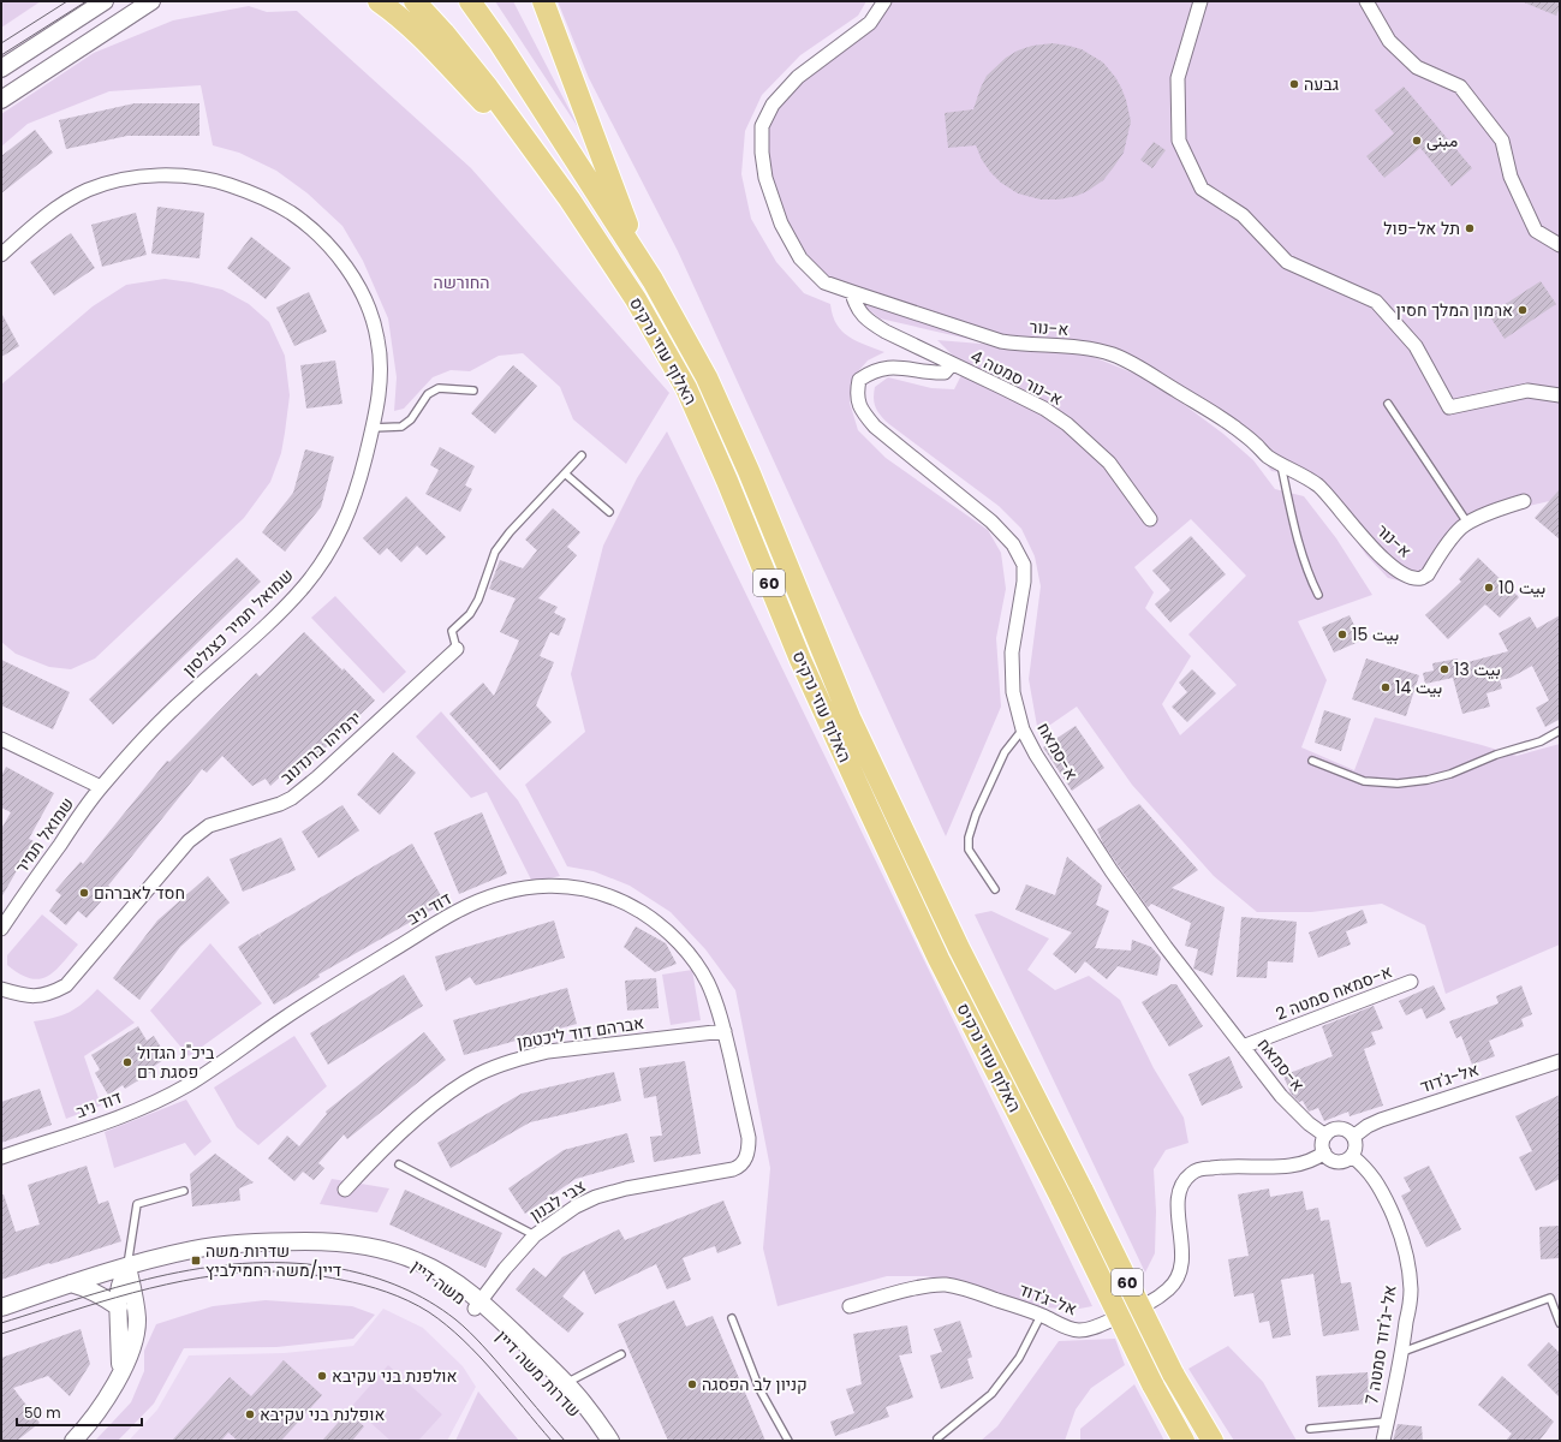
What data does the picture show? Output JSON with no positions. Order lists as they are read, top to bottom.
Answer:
{
  "streets": {
    "highway": ["האלוף עוזי נרקיס", "60"],
    "street": [
      "א-נור",
      "א-נור סמטה 4",
      "שמואל תמיר כצנלסון",
      "ירמיהו ברנדנוב",
      "א-סמאח",
      "שמואל תמיר",
      "דוד ניב",
      "א-סמאח סמטה 2",
      "אברהם דוד ליכטמן",
      "אל-ג'דוד",
      "צבי לבנון",
      "משה דיין",
      "אל-ג'דוד סמטה 7",
      "שדרות משה דיין"
    ]
  },
  "crossings": [
    ["א-נור", "א-נור סמטה 4"],
    ["א-נור סמטה 4", "א-סמאח"],
    ["שמואל תמיר כצנלסון", "שמואל תמיר"],
    ["א-סמאח", "א-סמאח סמטה 2"],
    ["א-סמאח", "אל-ג'דוד"],
    ["א-סמאח", "אל-ג'דוד סמטה 7"],
    ["דוד ניב", "אברהם דוד ליכטמן"],
    ["דוד ניב", "צבי לבנון"],
    ["אל-ג'דוד", "אל-ג'דוד סמטה 7"],
    ["צבי לבנון", "משה דיין"],
    ["צבי לבנון", "שדרות משה דיין"],
    ["משה דיין", "שדרות משה דיין"]
  ],
  "parks": ["החורשה"],
  "places": {
    "other": [
      "גבעה",
      "مبنى",
      "תל אל-פול",
      "ארמון המלך חסין",
      "بيت 10",
      "بيت 15",
      "بيت 13",
      "بيت 14",
      "חסד לאברהם",
      "ביכ\"נ הגדול פסגת רם",
      "אולפנת בני עקיבא",
      "קניון לב הפסגה",
      "אופלנת בני עקיבא"
    ],
    "transit": ["שדרות משה דיין/משה רחמילביץ"]
  },
  "scale_bar": "50 m"
}
